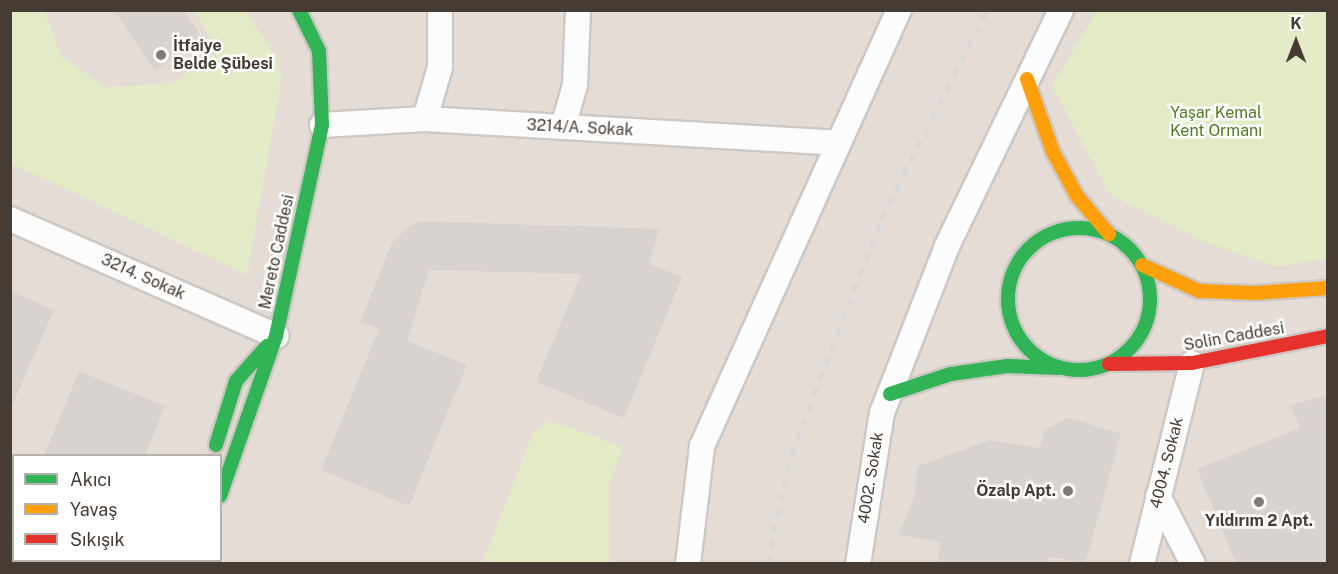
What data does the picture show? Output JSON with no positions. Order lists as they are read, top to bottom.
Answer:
{
  "streets": {
    "street": [
      "3214/A. Sokak",
      "Mereto Caddesi",
      "3214. Sokak",
      "Solin Caddesi",
      "4004. Sokak",
      "4002. Sokak"
    ]
  },
  "crossings": [
    ["3214/A. Sokak", "Mereto Caddesi"],
    ["Mereto Caddesi", "3214. Sokak"],
    ["Solin Caddesi", "4004. Sokak"]
  ],
  "parks": ["Yaşar Kemal Kent Ormanı"],
  "places": ["İtfaiye Belde Şübesi", "Özalp Apt.", "Yıldırım 2 Apt."],
  "legend": ["Akıcı", "Yavaş", "Sıkışık"],
  "north": "top"
}
